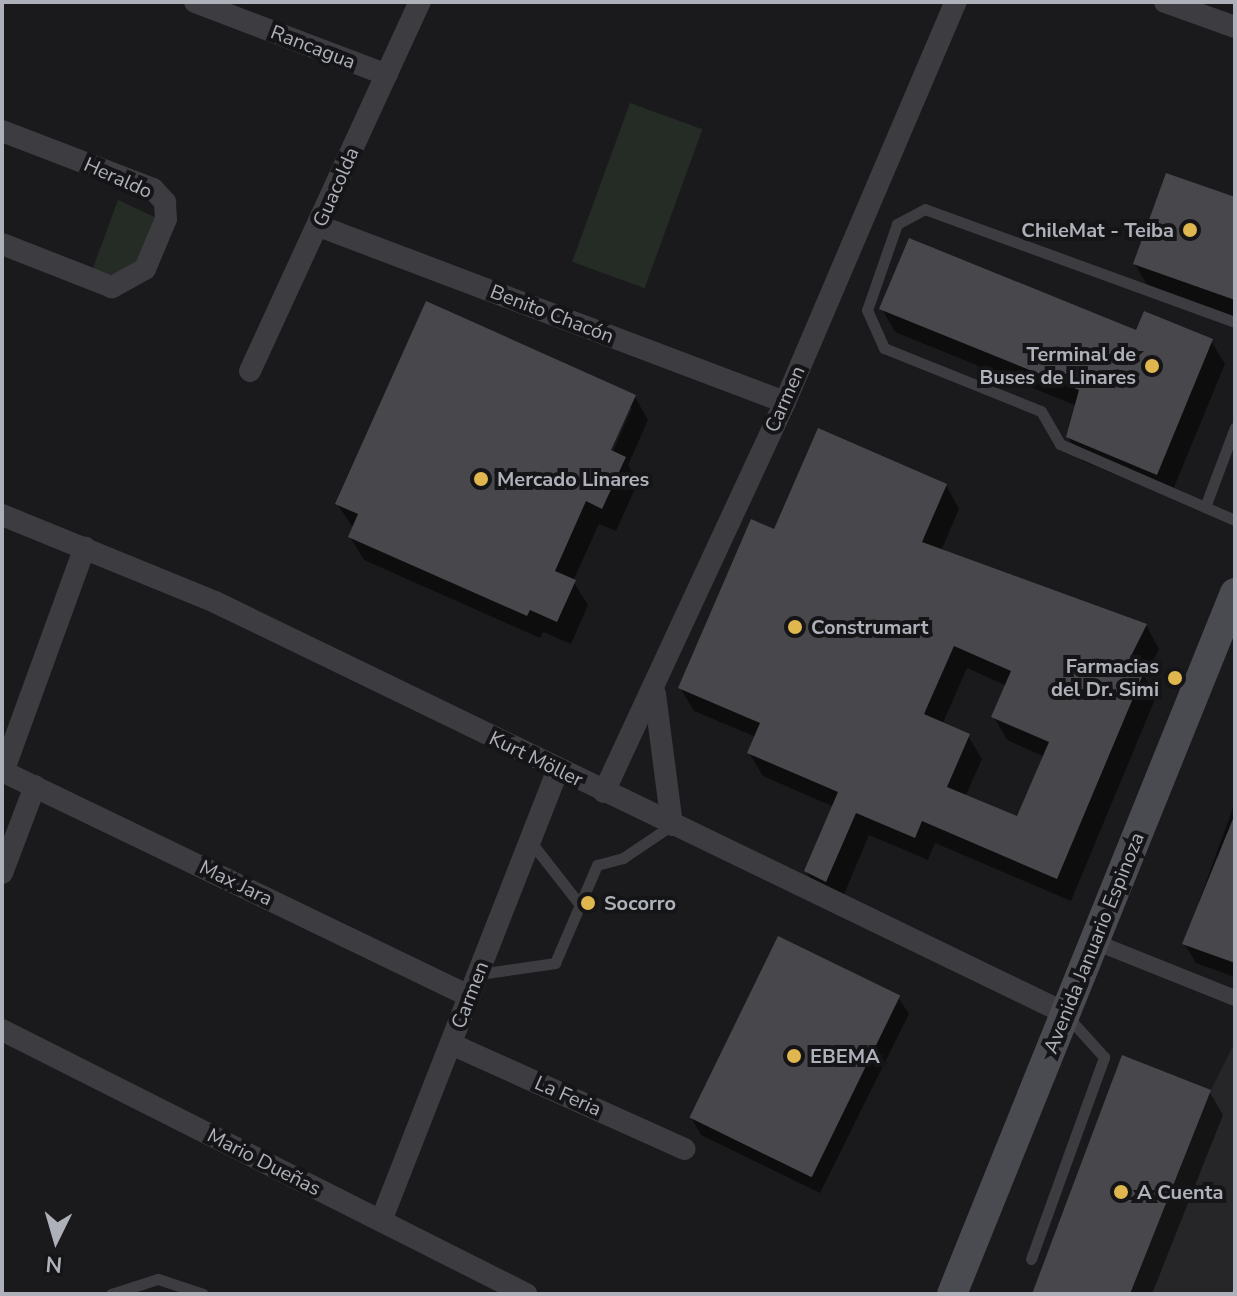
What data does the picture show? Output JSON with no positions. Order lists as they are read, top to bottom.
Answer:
{
  "streets": {
    "main road": ["Avenida Januario Espinoza"],
    "street": [
      "Rancagua",
      "Heraldo",
      "Guacolda",
      "Benito Chacón",
      "Carmen",
      "Kurt Möller",
      "Max Jara",
      "La Feria",
      "Mario Dueñas"
    ]
  },
  "crossings": [
    ["Rancagua", "Guacolda"],
    ["Guacolda", "Benito Chacón"],
    ["Benito Chacón", "Carmen"],
    ["Carmen", "Kurt Möller"],
    ["Carmen", "Max Jara"],
    ["Carmen", "La Feria"],
    ["Carmen", "Mario Dueñas"],
    ["Kurt Möller", "Avenida Januario Espinoza"]
  ],
  "places": [
    "ChileMat - Teiba",
    "Terminal de Buses de Linares",
    "Mercado Linares",
    "Construmart",
    "Farmacias del Dr. Simi",
    "Socorro",
    "EBEMA",
    "A Cuenta"
  ],
  "north": "bottom"
}
